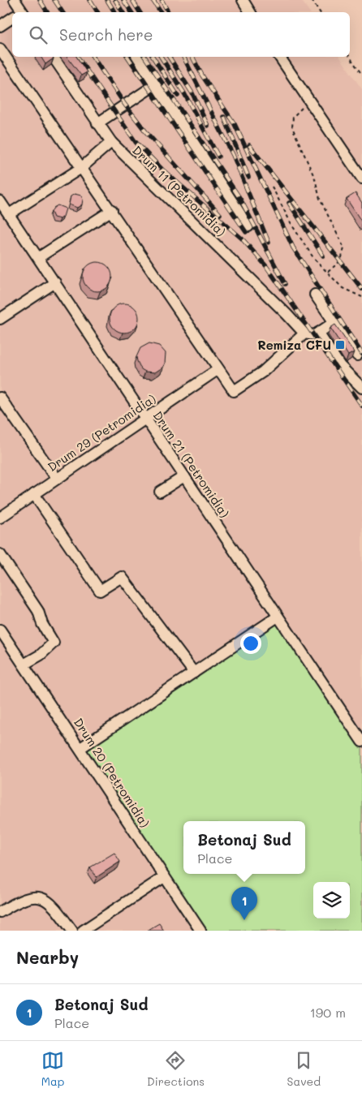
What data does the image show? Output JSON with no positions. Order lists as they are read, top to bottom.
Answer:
{
  "streets": {
    "lane": [
      "Drum 11 (Petromidia)",
      "Drum 29 (Petromidia)",
      "Drum 21 (Petromidia)",
      "Drum 20 (Petromidia)"
    ]
  },
  "crossings": [
    ["Drum 29 (Petromidia)", "Drum 21 (Petromidia)"]
  ],
  "places": {
    "transit": ["Remiza CFU"]
  },
  "page": {
    "search": "Search here",
    "popup": ["Betonaj Sud", "Place"],
    "pins": "1",
    "heading": "Nearby",
    "list": [
      {
        "mark": "1",
        "name": "Betonaj Sud",
        "note": "Place",
        "value": "190 m"
      }
    ],
    "nav": ["Map", "Directions", "Saved"]
  }
}
